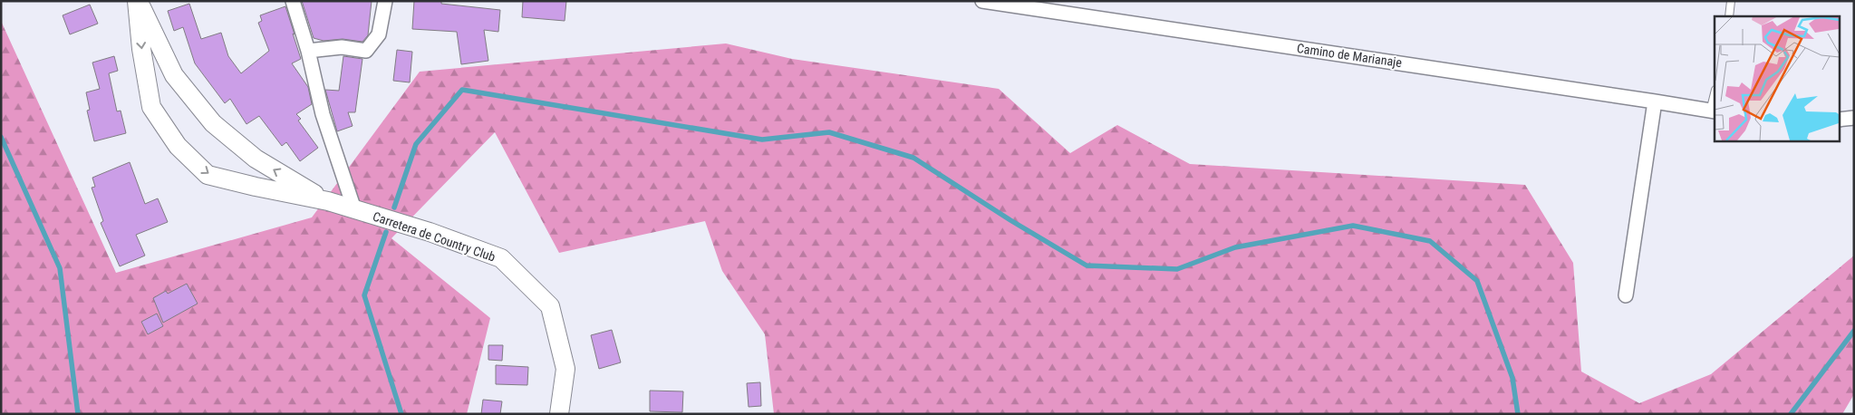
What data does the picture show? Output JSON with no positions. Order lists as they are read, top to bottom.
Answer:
{
  "streets": {
    "street": ["Camino de Marianaje", "Carretera de Country Club"]
  }
}
